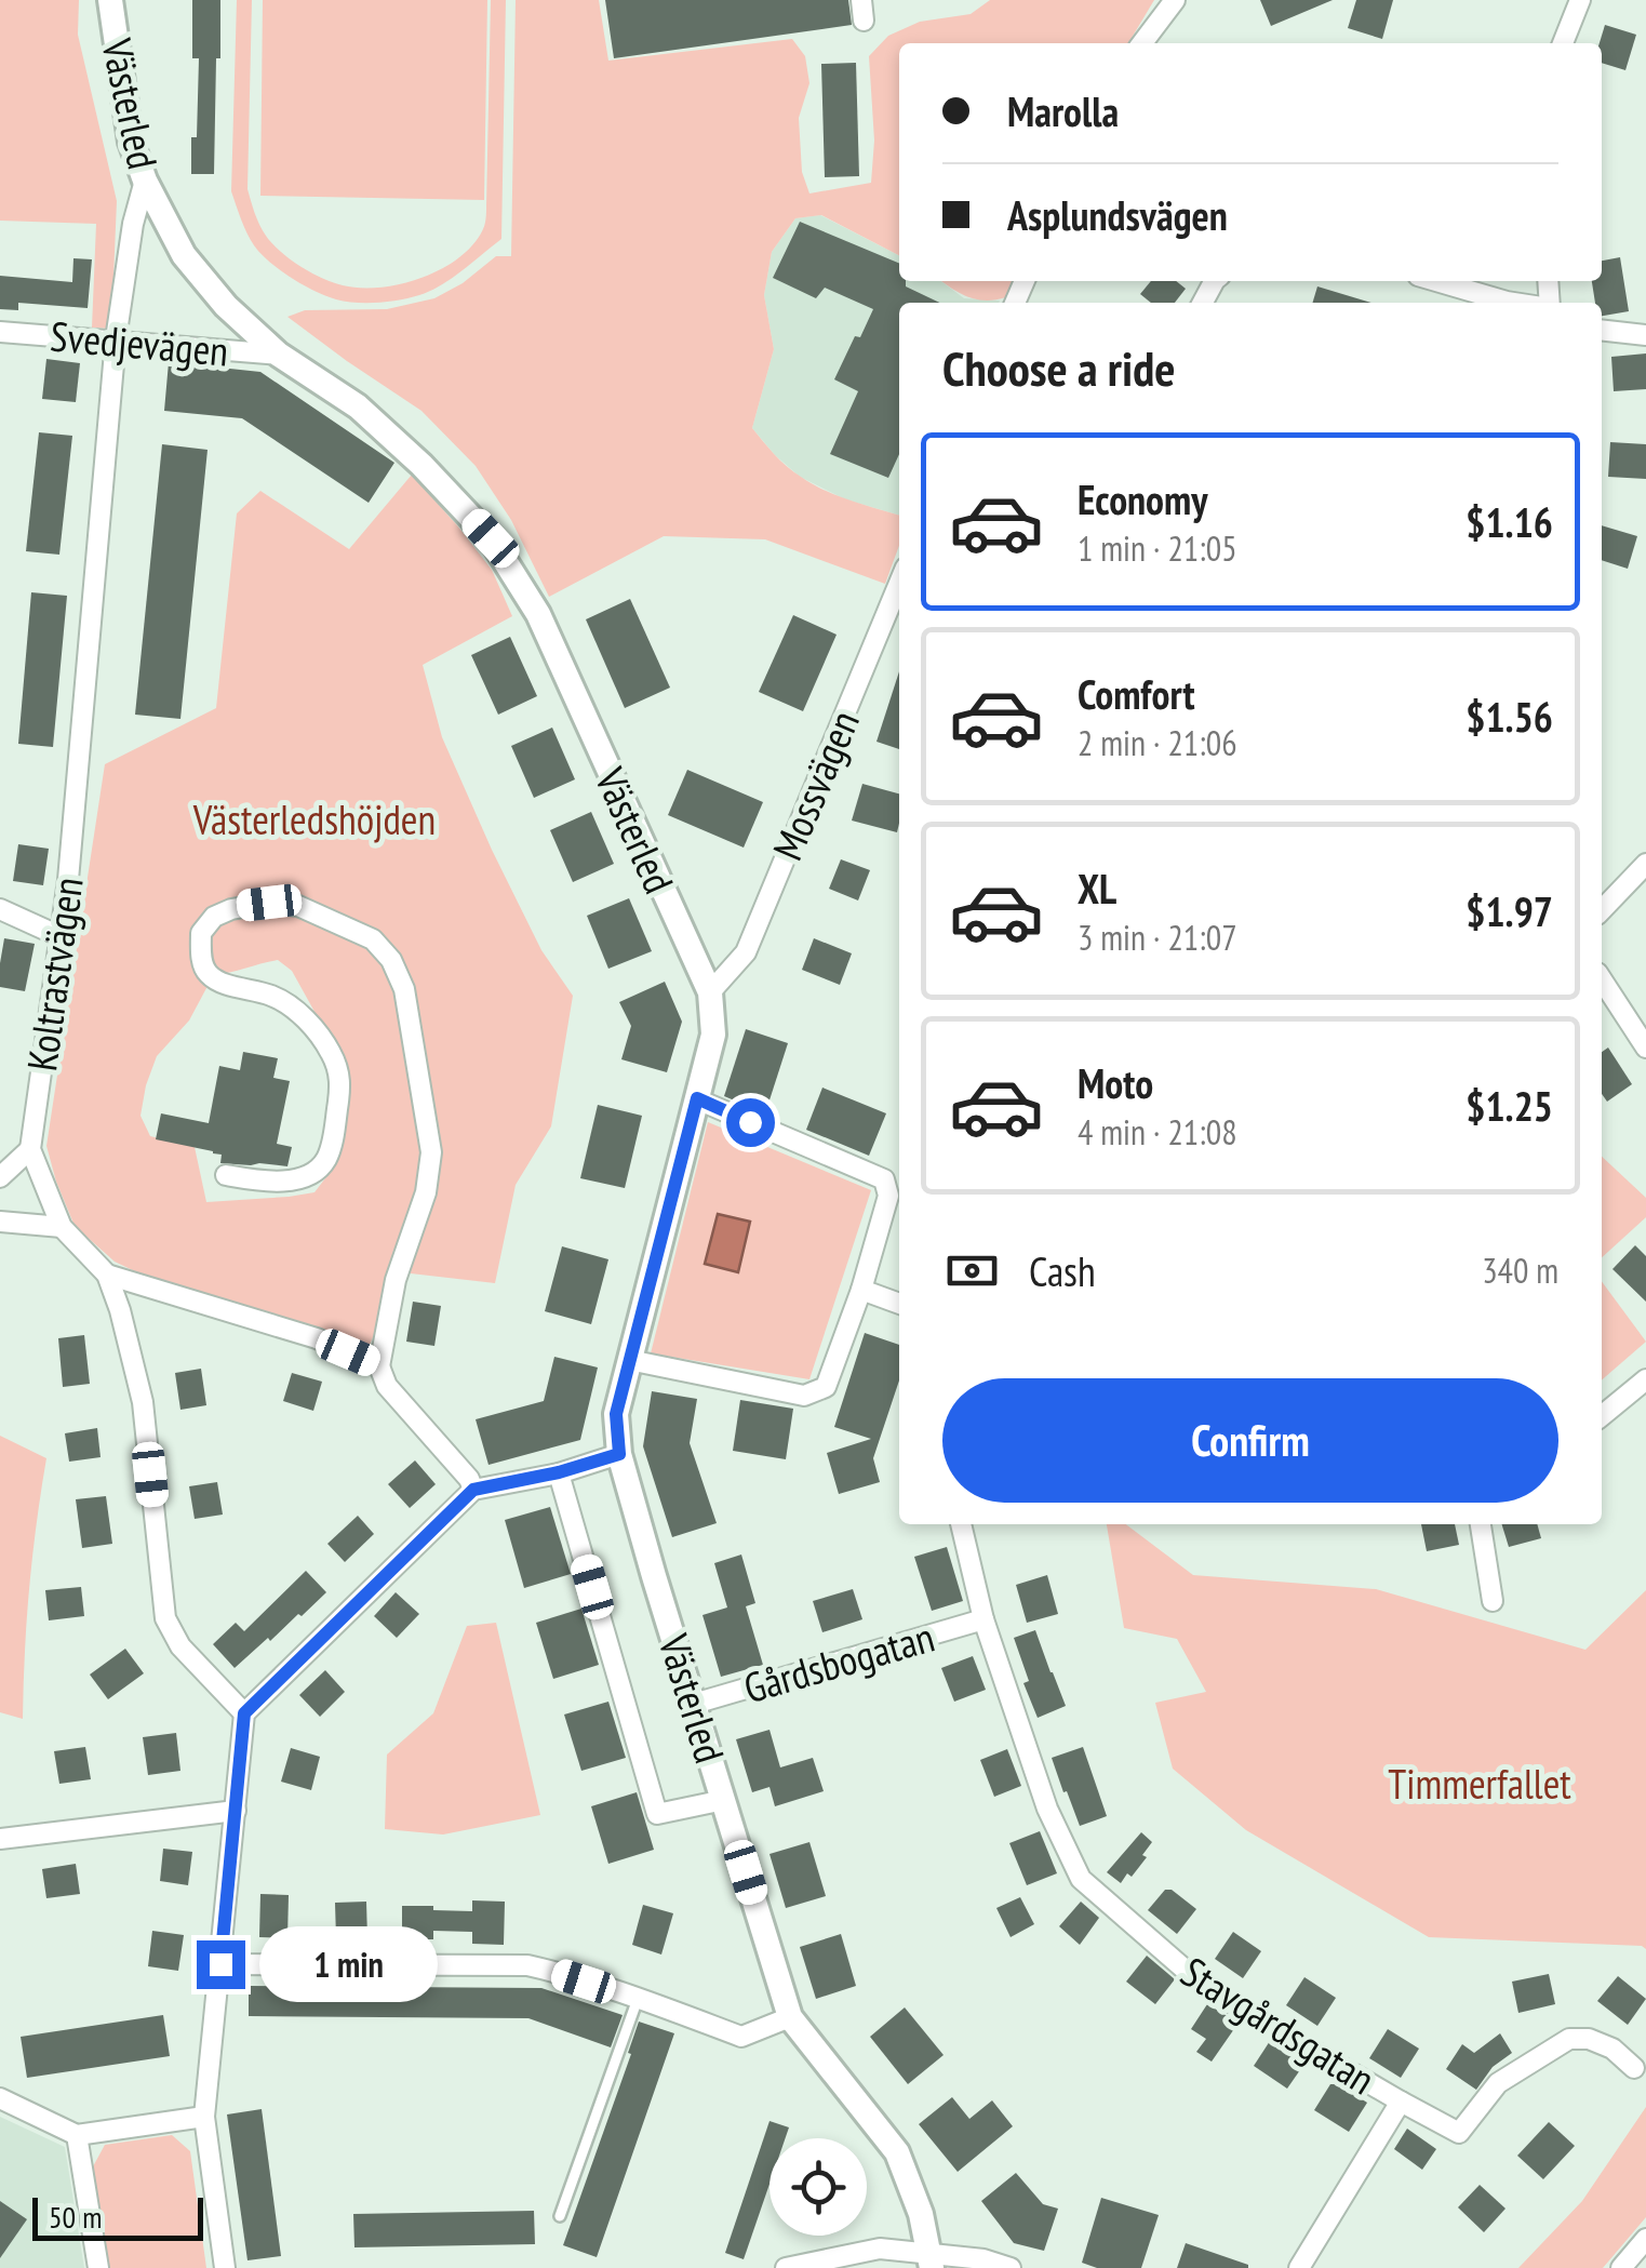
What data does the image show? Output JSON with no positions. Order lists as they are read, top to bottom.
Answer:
{
  "streets": {
    "street": [
      "Västerled",
      "Svedjevägen",
      "Mossvägen",
      "Koltrastvägen",
      "Gårdsbogatan",
      "Stavgårdsgatan"
    ]
  },
  "crossings": [
    ["Västerled", "Svedjevägen"],
    ["Västerled", "Mossvägen"],
    ["Västerled", "Koltrastvägen"],
    ["Västerled", "Gårdsbogatan"],
    ["Svedjevägen", "Koltrastvägen"],
    ["Gårdsbogatan", "Stavgårdsgatan"]
  ],
  "parks": ["Västerledshöjden", "Timmerfallet"],
  "scale_bar": "50 m",
  "page": {
    "banner": ["Marolla", "Asplundsvägen"],
    "heading": "Choose a ride",
    "list": [
      {
        "name": "Economy",
        "note": "1 min · 21:05",
        "value": "$1.16"
      },
      {
        "name": "Comfort",
        "note": "2 min · 21:06",
        "value": "$1.56"
      },
      {
        "name": "XL",
        "note": "3 min · 21:07",
        "value": "$1.97"
      },
      {
        "name": "Moto",
        "note": "4 min · 21:08",
        "value": "$1.25"
      }
    ],
    "pay": ["Cash", "340 m"],
    "buttons": "Confirm",
    "bubble": "1 min",
    "scale": "50 m"
  }
}
